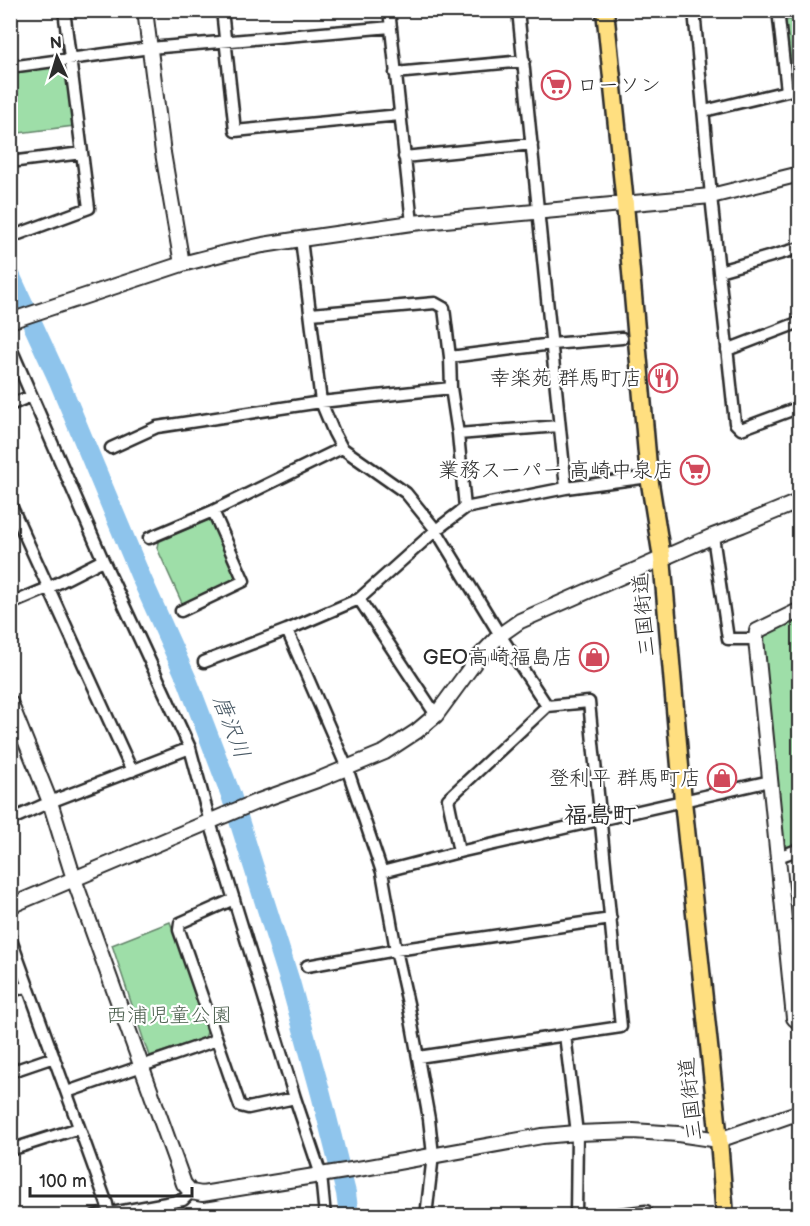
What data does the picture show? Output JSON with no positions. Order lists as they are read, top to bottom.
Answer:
{
  "streets": {
    "main road": ["三国街道"]
  },
  "districts": ["福島町"],
  "water": ["唐沢川"],
  "parks": ["西浦児童公園"],
  "places": {
    "supermarket": ["ローソン", "業務スーパー 高崎中泉店"],
    "restaurant": ["幸楽苑 群馬町店"],
    "shop": ["GEO高崎福島店", "登利平 群馬町店"]
  },
  "scale_bar": "100 m",
  "north": "top"
}
